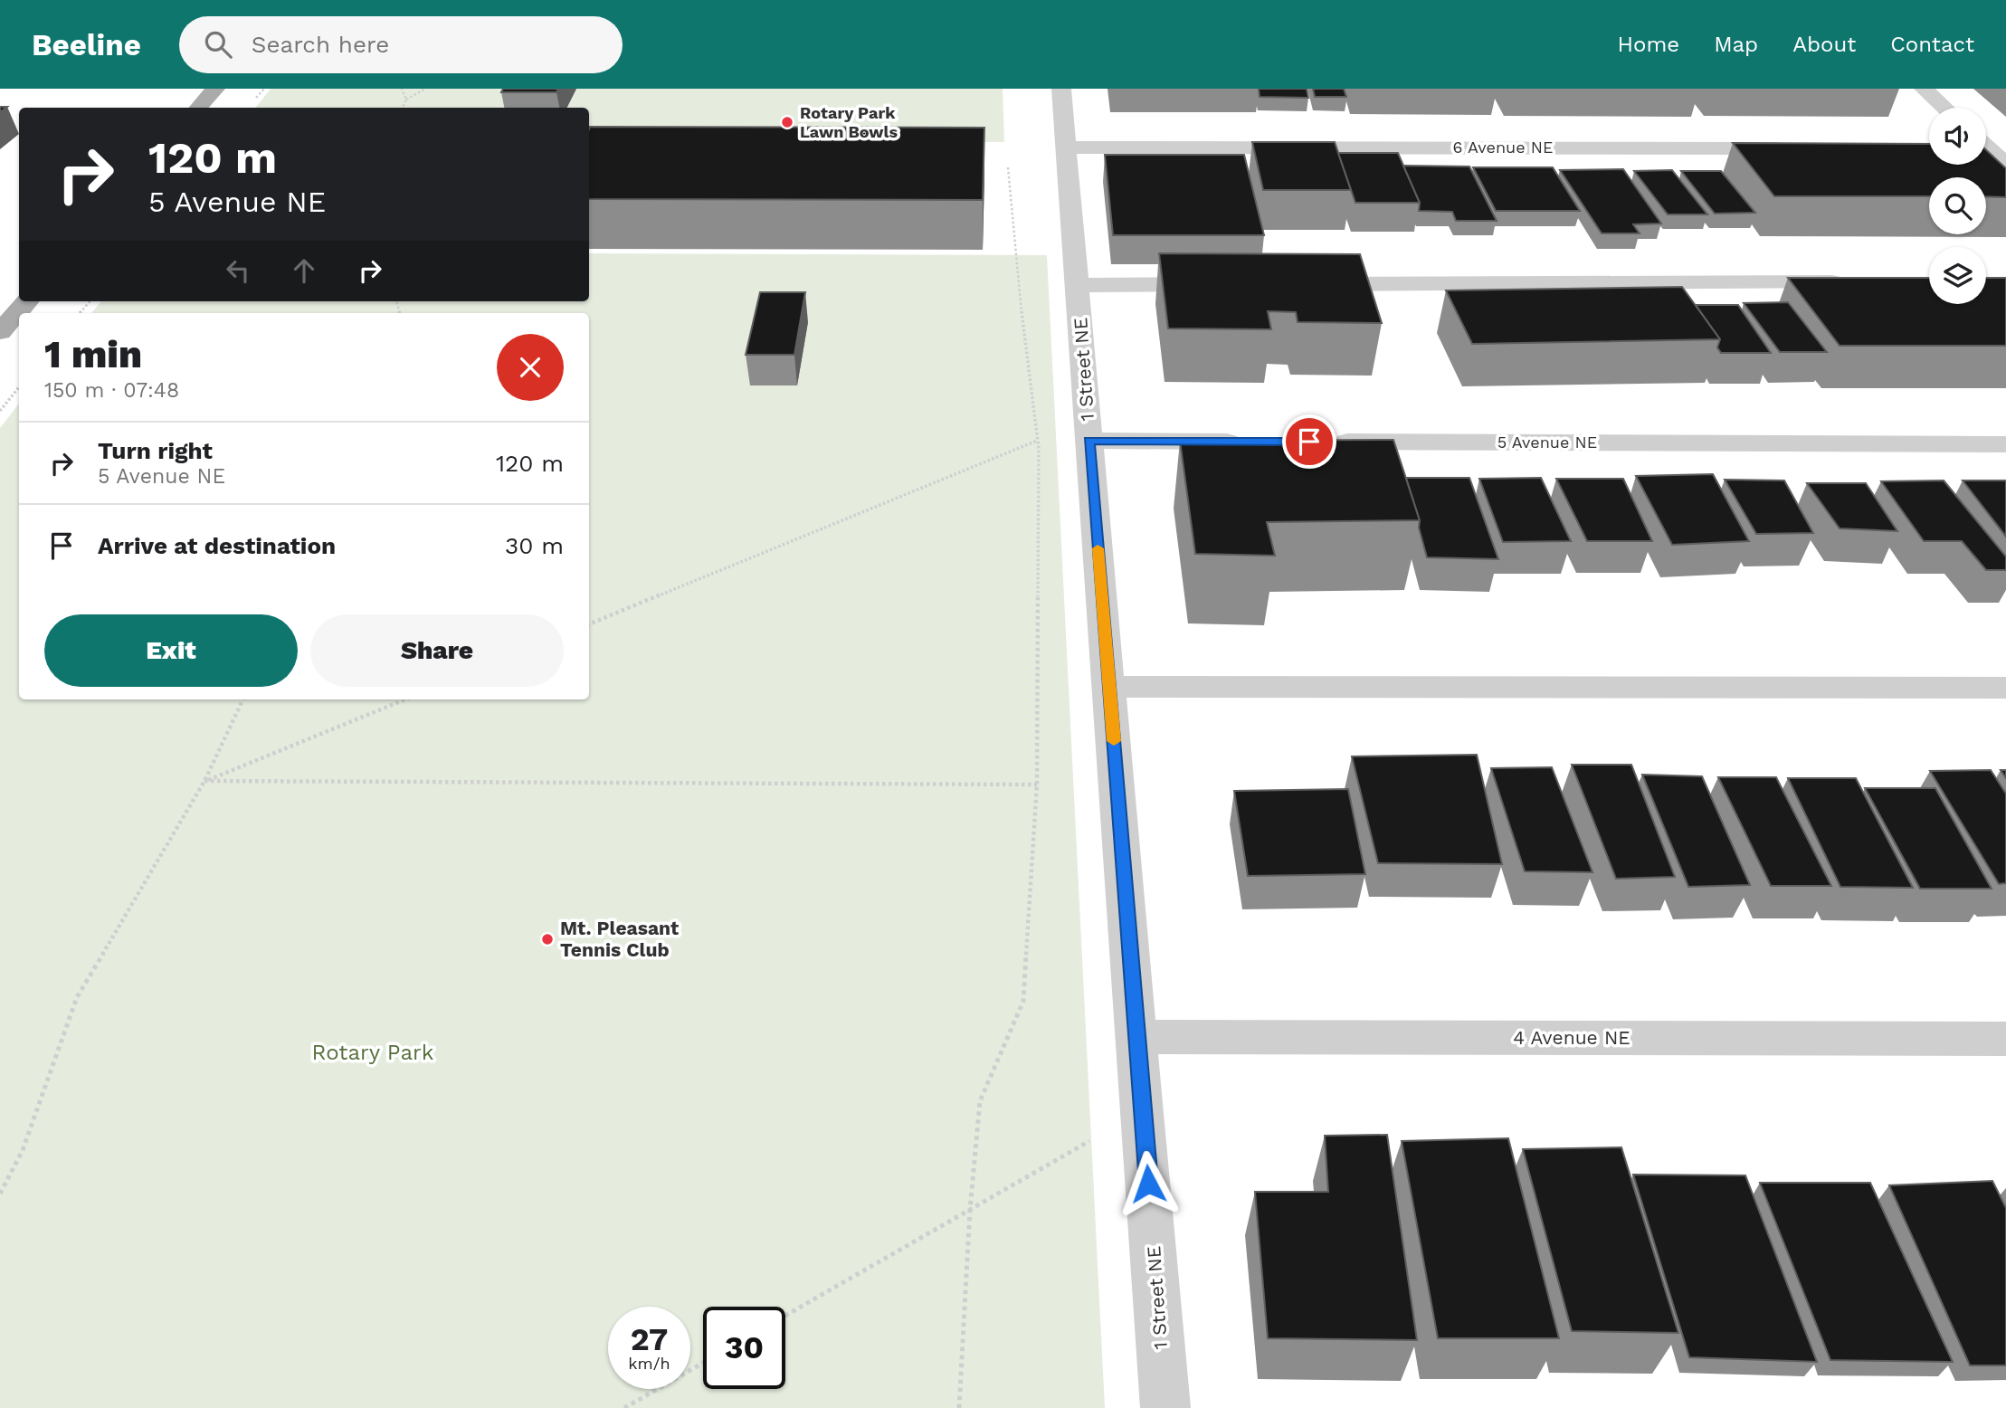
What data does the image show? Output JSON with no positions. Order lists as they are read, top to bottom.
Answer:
{
  "streets": {
    "street": [
      "6 Avenue NE",
      "1 Street NE",
      "5 Avenue NE",
      "4 Avenue NE"
    ]
  },
  "crossings": [
    ["6 Avenue NE", "1 Street NE"],
    ["1 Street NE", "4 Avenue NE"]
  ],
  "parks": ["Rotary Park"],
  "places": ["Rotary Park Lawn Bowls", "Mt. Pleasant Tennis Club"],
  "page": {
    "header": "Beeline",
    "search": "Search here",
    "nav": [
      "Home",
      "Map",
      "About",
      "Contact"
    ],
    "turn": ["120 m", "5 Avenue NE"],
    "heading": ["1 min", "150 m · 07:48"],
    "list": [
      {
        "name": "Turn right",
        "note": "5 Avenue NE",
        "value": "120 m"
      },
      {
        "name": "Arrive at destination",
        "value": "30 m"
      }
    ],
    "buttons": ["Exit", "Share"],
    "speed": "27 km/h",
    "limit": "30"
  }
}
